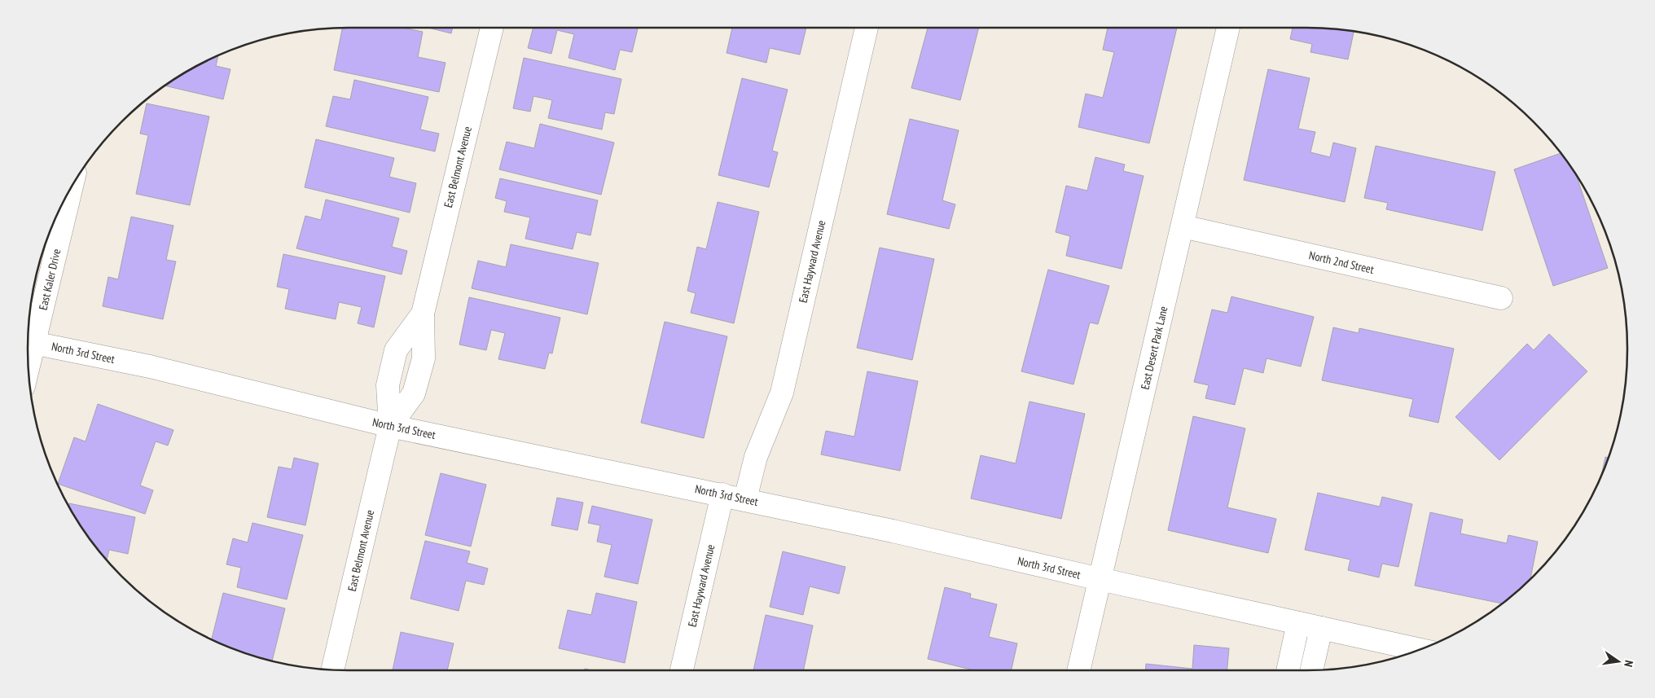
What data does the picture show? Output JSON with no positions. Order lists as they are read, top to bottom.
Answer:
{
  "streets": {
    "street": [
      "East Belmont Avenue",
      "East Hayward Avenue",
      "North 2nd Street",
      "East Kaler Drive",
      "East Desert Park Lane",
      "North 3rd Street"
    ]
  },
  "crossings": [
    ["East Belmont Avenue", "North 3rd Street"],
    ["East Hayward Avenue", "North 3rd Street"],
    ["North 2nd Street", "East Desert Park Lane"],
    ["East Desert Park Lane", "North 3rd Street"]
  ],
  "north": "right"
}
